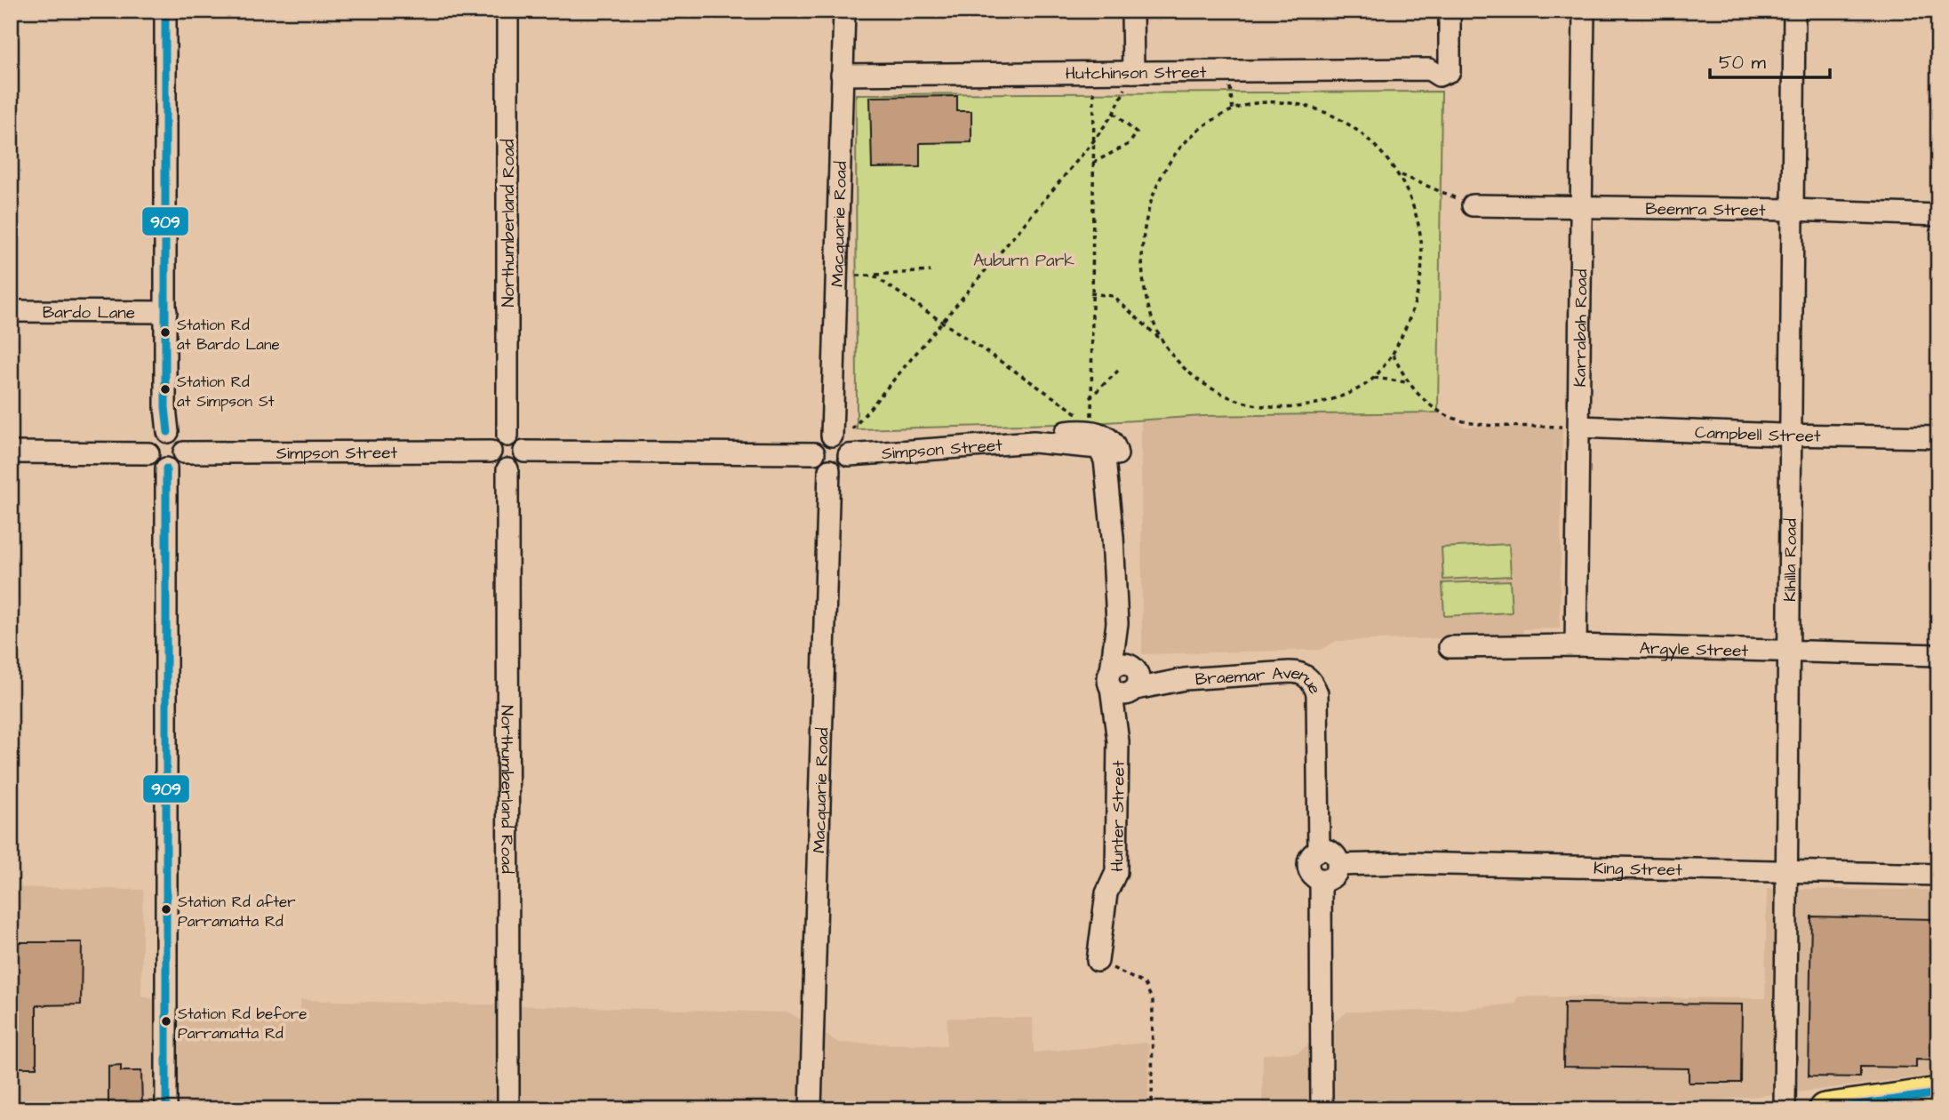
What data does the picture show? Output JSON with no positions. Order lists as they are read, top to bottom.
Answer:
{
  "streets": {
    "street": [
      "Hutchinson Street",
      "Beemra Street",
      "Northumberland Road",
      "Macquarie Road",
      "Bardo Lane",
      "Karrabah Road",
      "Campbell Street",
      "Simpson Street",
      "Kihilla Road",
      "Argyle Street",
      "Braemar Avenue",
      "Hunter Street",
      "King Street"
    ]
  },
  "crossings": [
    ["Hutchinson Street", "Macquarie Road"],
    ["Beemra Street", "Karrabah Road"],
    ["Beemra Street", "Kihilla Road"],
    ["Northumberland Road", "Simpson Street"],
    ["Macquarie Road", "Simpson Street"],
    ["Karrabah Road", "Campbell Street"],
    ["Karrabah Road", "Argyle Street"],
    ["Campbell Street", "Kihilla Road"],
    ["Simpson Street", "Hunter Street"],
    ["Kihilla Road", "Argyle Street"],
    ["Kihilla Road", "King Street"],
    ["Braemar Avenue", "Hunter Street"],
    ["Braemar Avenue", "King Street"]
  ],
  "parks": ["Auburn Park"],
  "places": [
    "Station Rd at Bardo Lane",
    "Station Rd at Simpson St",
    "Station Rd after Parramatta Rd",
    "Station Rd before Parramatta Rd"
  ],
  "lines": ["transit line 909"],
  "scale_bar": "50 m"
}
